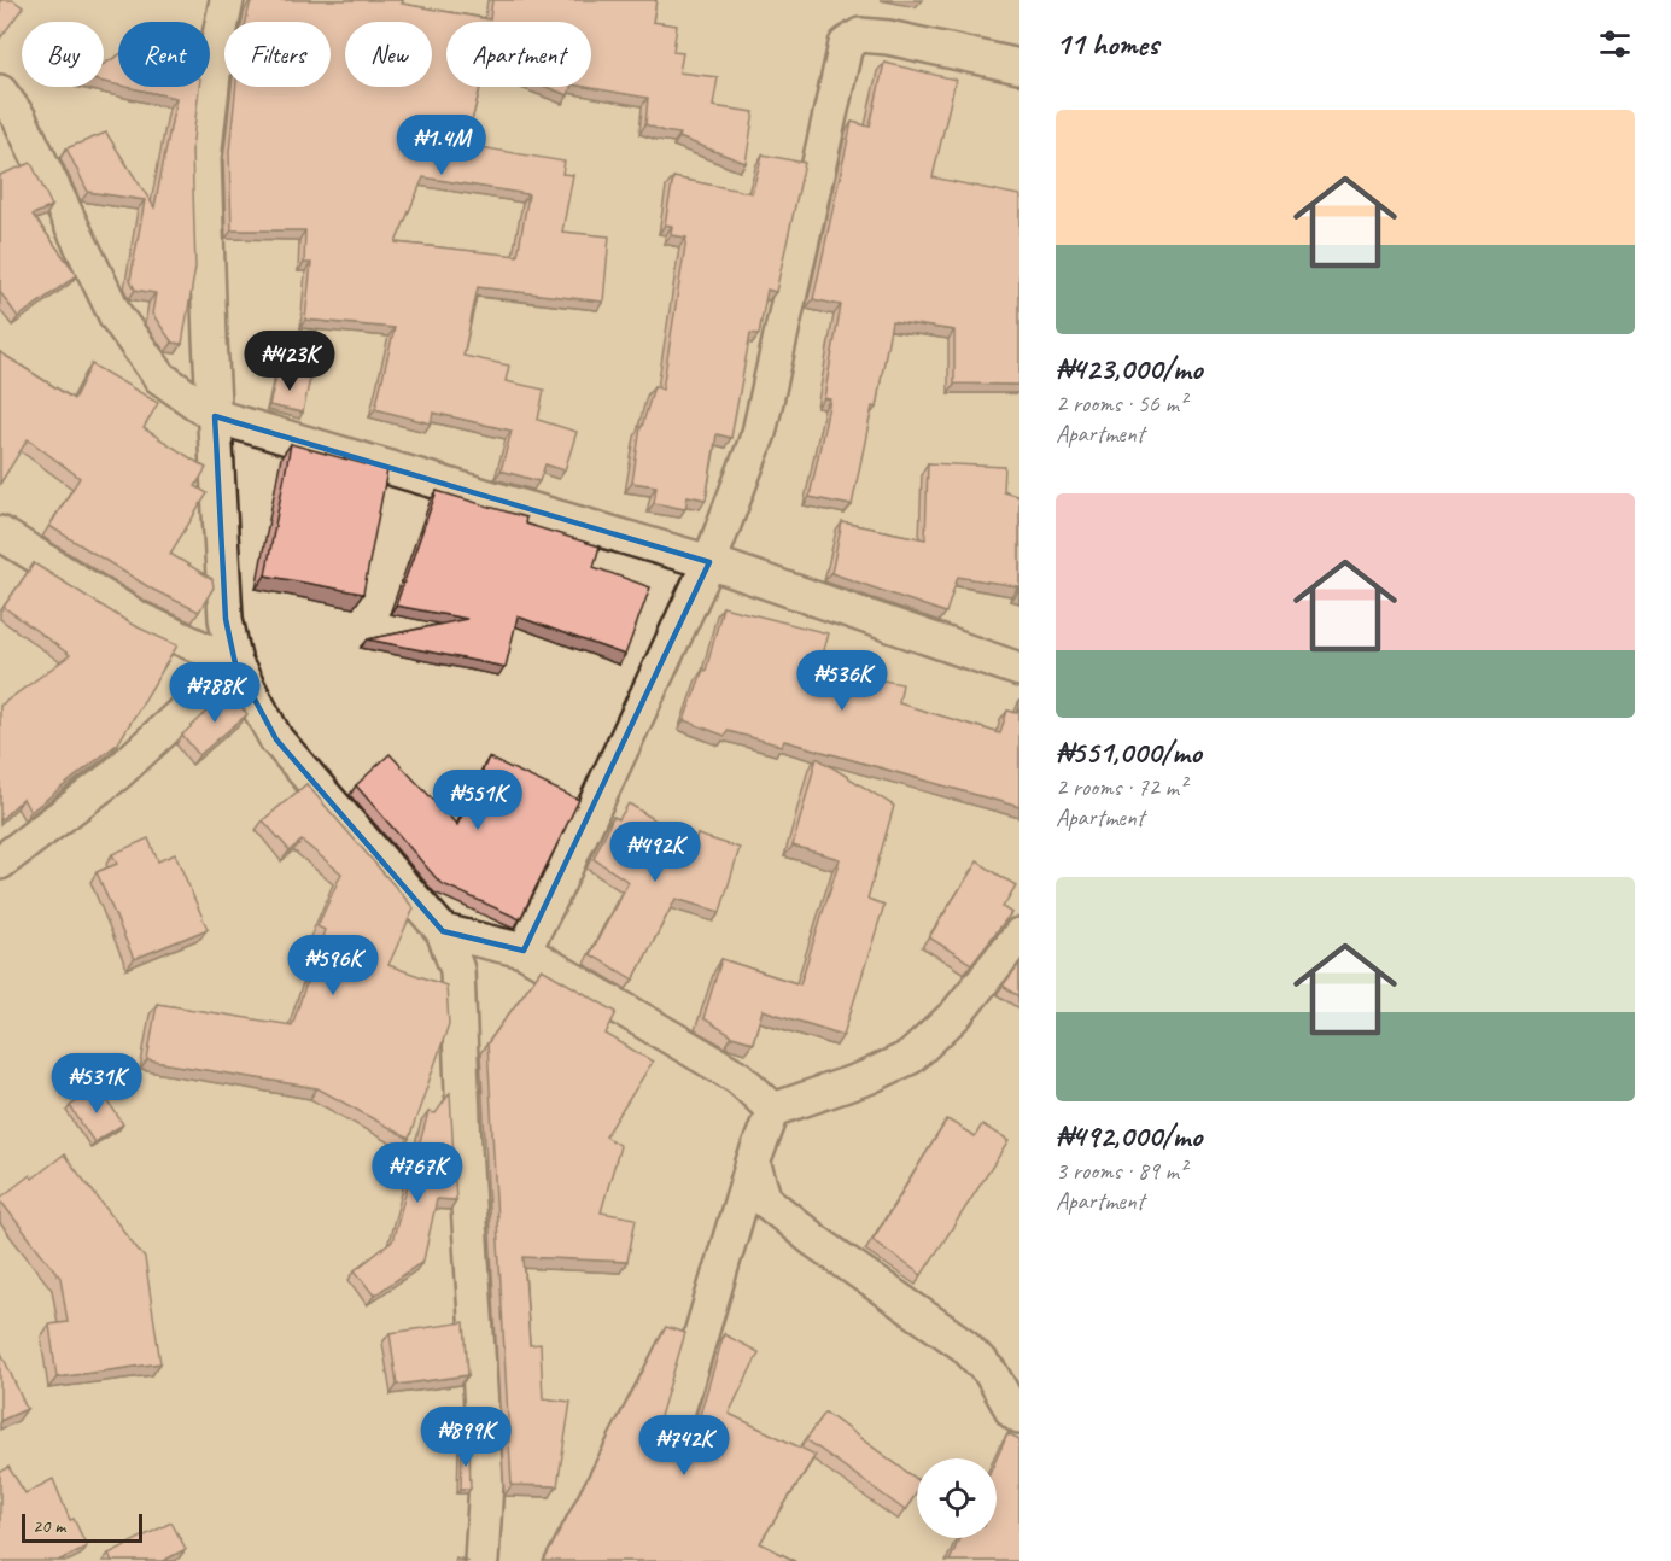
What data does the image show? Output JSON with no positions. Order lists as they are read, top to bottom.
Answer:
{
  "scale_bar": "20 m",
  "page": {
    "heading": "11 homes",
    "chip": [
      "Buy",
      "Rent",
      "Filters",
      "New",
      "Apartment"
    ],
    "list": [
      {
        "name": "₦423,000/mo",
        "note": "2 rooms · 56 m² · Apartment"
      },
      {
        "name": "₦551,000/mo",
        "note": "2 rooms · 72 m² · Apartment"
      },
      {
        "name": "₦492,000/mo",
        "note": "3 rooms · 89 m² · Apartment"
      }
    ],
    "price": [
      "₦1.4M",
      "₦423K",
      "₦536K",
      "₦788K",
      "₦551K",
      "₦492K",
      "₦596K",
      "₦531K",
      "₦767K",
      "₦899K",
      "₦742K"
    ],
    "scale": "20 m"
  }
}
